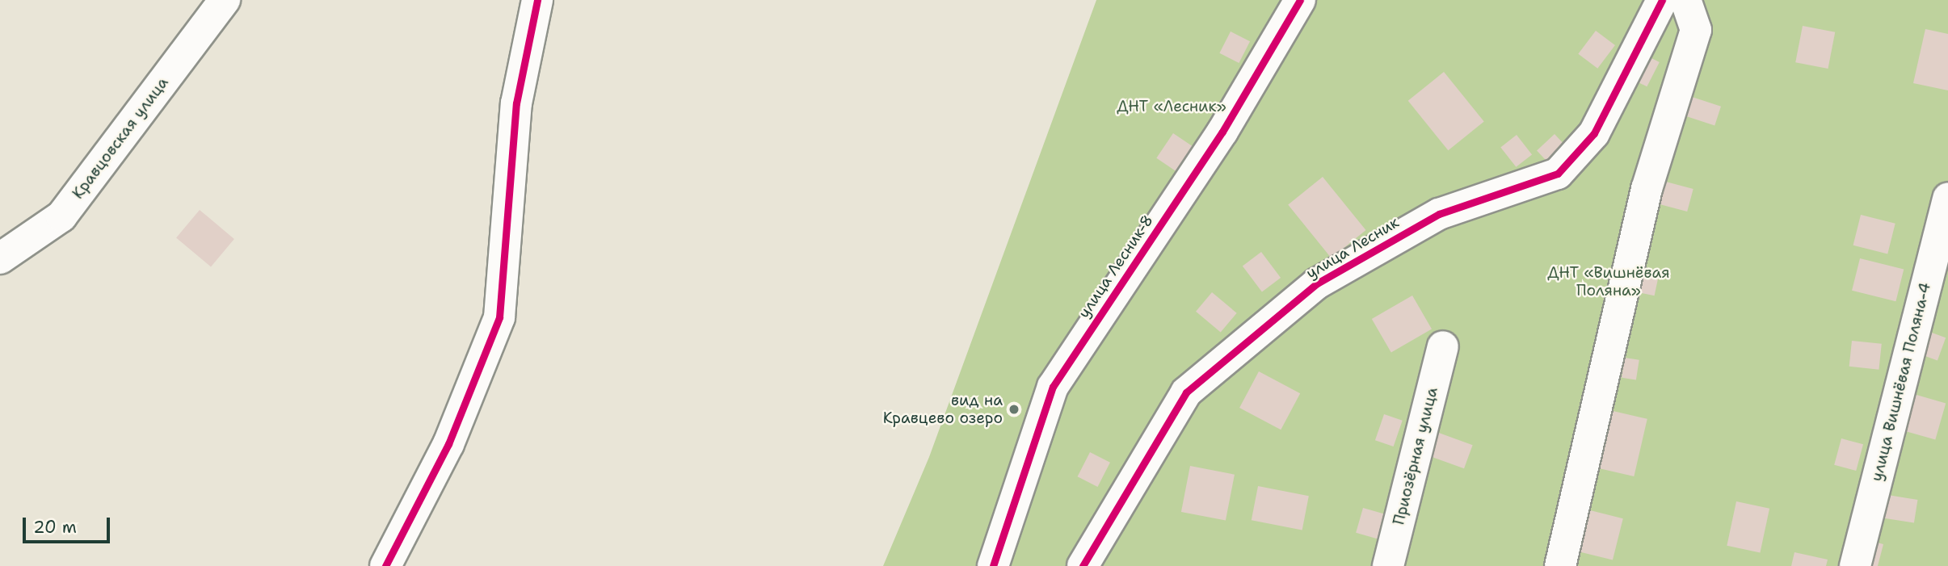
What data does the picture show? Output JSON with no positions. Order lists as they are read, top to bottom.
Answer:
{
  "streets": {
    "street": [
      "Кравцовская улица",
      "улица Лесник",
      "улица Лесник-8",
      "улица Вишнёвая Поляна-4",
      "Приозёрная улица"
    ]
  },
  "parks": ["ДНТ «Лесник»", "ДНТ «Вишнёвая Поляна»"],
  "places": ["вид на Кравцево озеро"],
  "scale_bar": "20 m"
}
